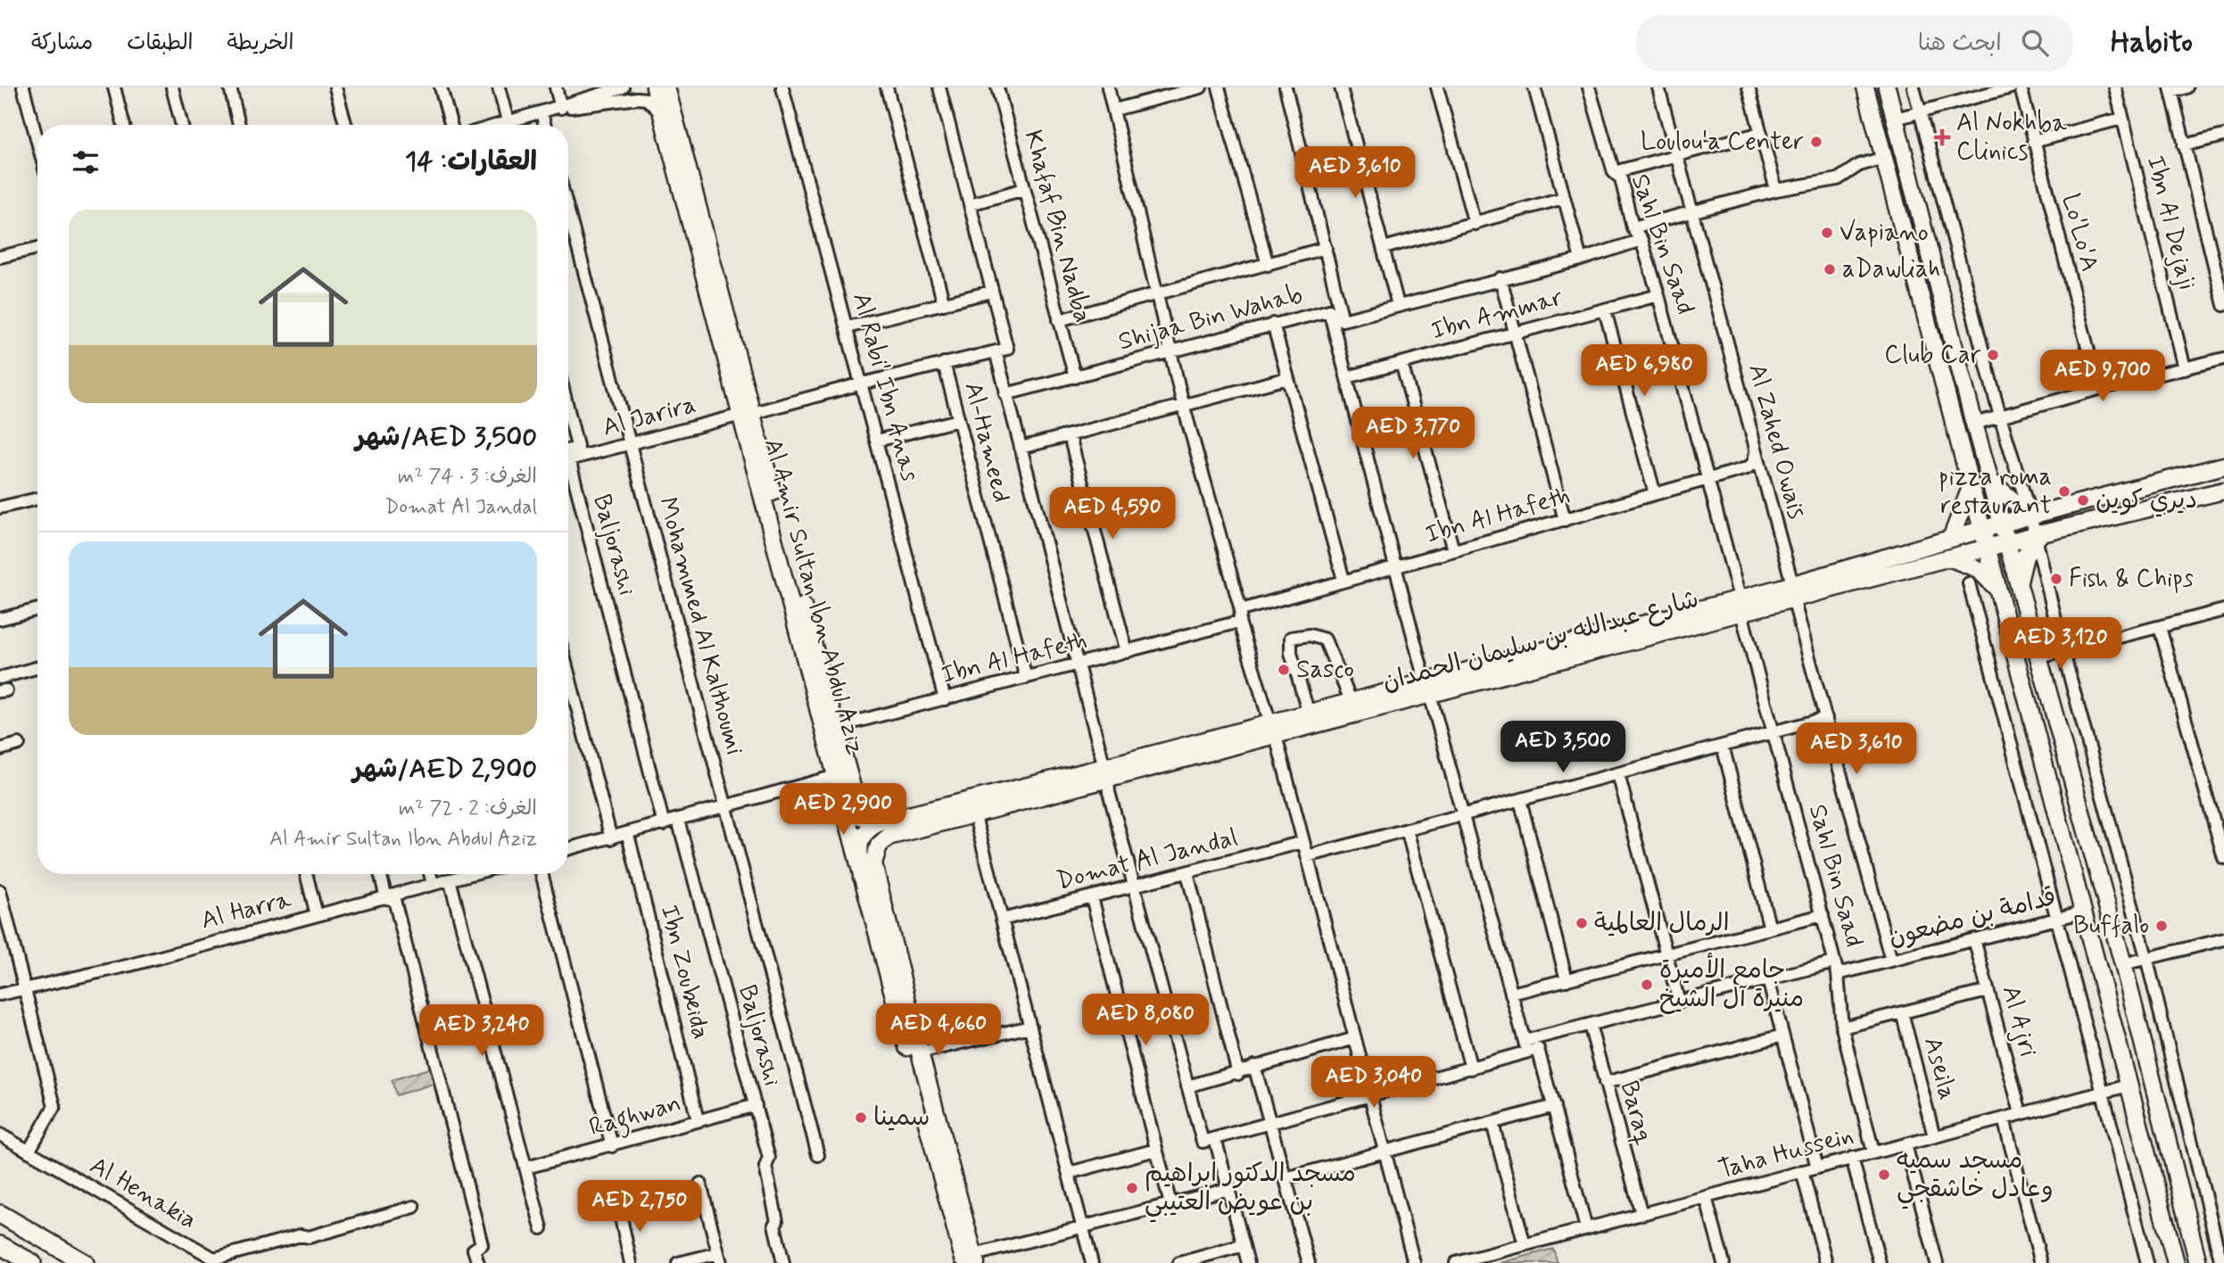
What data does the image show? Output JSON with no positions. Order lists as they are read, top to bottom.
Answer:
{
  "streets": {
    "street": [
      "Ibn Al Dejaji",
      "Khafaf Bin Nadba",
      "Lo'Lo'A",
      "Sahl Bin Saad",
      "Ibn Ammar",
      "Shijaa Bin Wahab",
      "Al Rabi' Ibn Anas",
      "Al Jarira",
      "Al Zahed Owais",
      "Al-Hameed",
      "Ibn Al Hafeth",
      "Baljorashi",
      "Al Amir Sultan Ibn Abdul Aziz",
      "Mohammed Al Kalthoumi",
      "شارع عبدالله بن سليمان الحمدان",
      "Domat Al Jandal",
      "Al Harra",
      "قدامة بن مضعون",
      "Ibn Zoubeida",
      "Al Ajri",
      "Aseila",
      "Baraq",
      "Raghwan",
      "Taha Hussein",
      "Al Henakia"
    ]
  },
  "crossings": [
    ["Khafaf Bin Nadba", "Shijaa Bin Wahab"],
    ["Sahl Bin Saad", "Ibn Ammar"],
    ["Sahl Bin Saad", "Ibn Al Hafeth"],
    ["Sahl Bin Saad", "شارع عبدالله بن سليمان الحمدان"],
    ["Sahl Bin Saad", "قدامة بن مضعون"],
    ["Sahl Bin Saad", "Taha Hussein"],
    ["Al Rabi' Ibn Anas", "Al Jarira"],
    ["Al Rabi' Ibn Anas", "Ibn Al Hafeth"],
    ["Al Jarira", "Al-Hameed"],
    ["Al Jarira", "Baljorashi"],
    ["Al Jarira", "Al Amir Sultan Ibn Abdul Aziz"],
    ["Al Jarira", "Mohammed Al Kalthoumi"],
    ["Al Zahed Owais", "Ibn Al Hafeth"],
    ["Al Zahed Owais", "شارع عبدالله بن سليمان الحمدان"],
    ["Al Zahed Owais", "قدامة بن مضعون"],
    ["Al-Hameed", "Ibn Al Hafeth"],
    ["Ibn Al Hafeth", "Al Amir Sultan Ibn Abdul Aziz"],
    ["Baljorashi", "Raghwan"],
    ["قدامة بن مضعون", "Al Ajri"],
    ["قدامة بن مضعون", "Baraq"],
    ["Ibn Zoubeida", "Raghwan"],
    ["Al Ajri", "Taha Hussein"],
    ["Aseila", "Taha Hussein"],
    ["Baraq", "Taha Hussein"]
  ],
  "places": {
    "health": ["Al Nokhba Clinics"],
    "other": [
      "Loulou'a Center",
      "Vapiano",
      "aDawliah",
      "Club Car",
      "pizza roma restaurant",
      "ديري كوين",
      "Fish & Chips",
      "Sasco",
      "الرمال العالمية",
      "Buffalo",
      "جامع الأميرة منيرة آل الشيخ",
      "سمينا",
      "مسجد سميه وعادل خاشقجي",
      "مسجد الدكتور ابراهيم بن عويض العتيبي"
    ]
  },
  "page": {
    "header": "Habito",
    "search": "ابحث هنا",
    "nav": ["الخريطة", "الطبقات", "مشاركة"],
    "heading": "العقارات: 14",
    "price": [
      "AED 3,610",
      "AED 6,980",
      "AED 9,700",
      "AED 3,770",
      "AED 4,590",
      "AED 3,120",
      "AED 3,500",
      "AED 3,610",
      "AED 2,900",
      "AED 8,080",
      "AED 4,660",
      "AED 3,240",
      "AED 3,040",
      "AED 2,750"
    ],
    "list": [
      {
        "name": "AED 3,500/شهر",
        "note": "الغرف: 3 · 74 m² · Domat Al Jandal"
      },
      {
        "name": "AED 2,900/شهر",
        "note": "الغرف: 2 · 72 m² · Al Amir Sultan Ibn Abdul Aziz"
      }
    ]
  }
}
